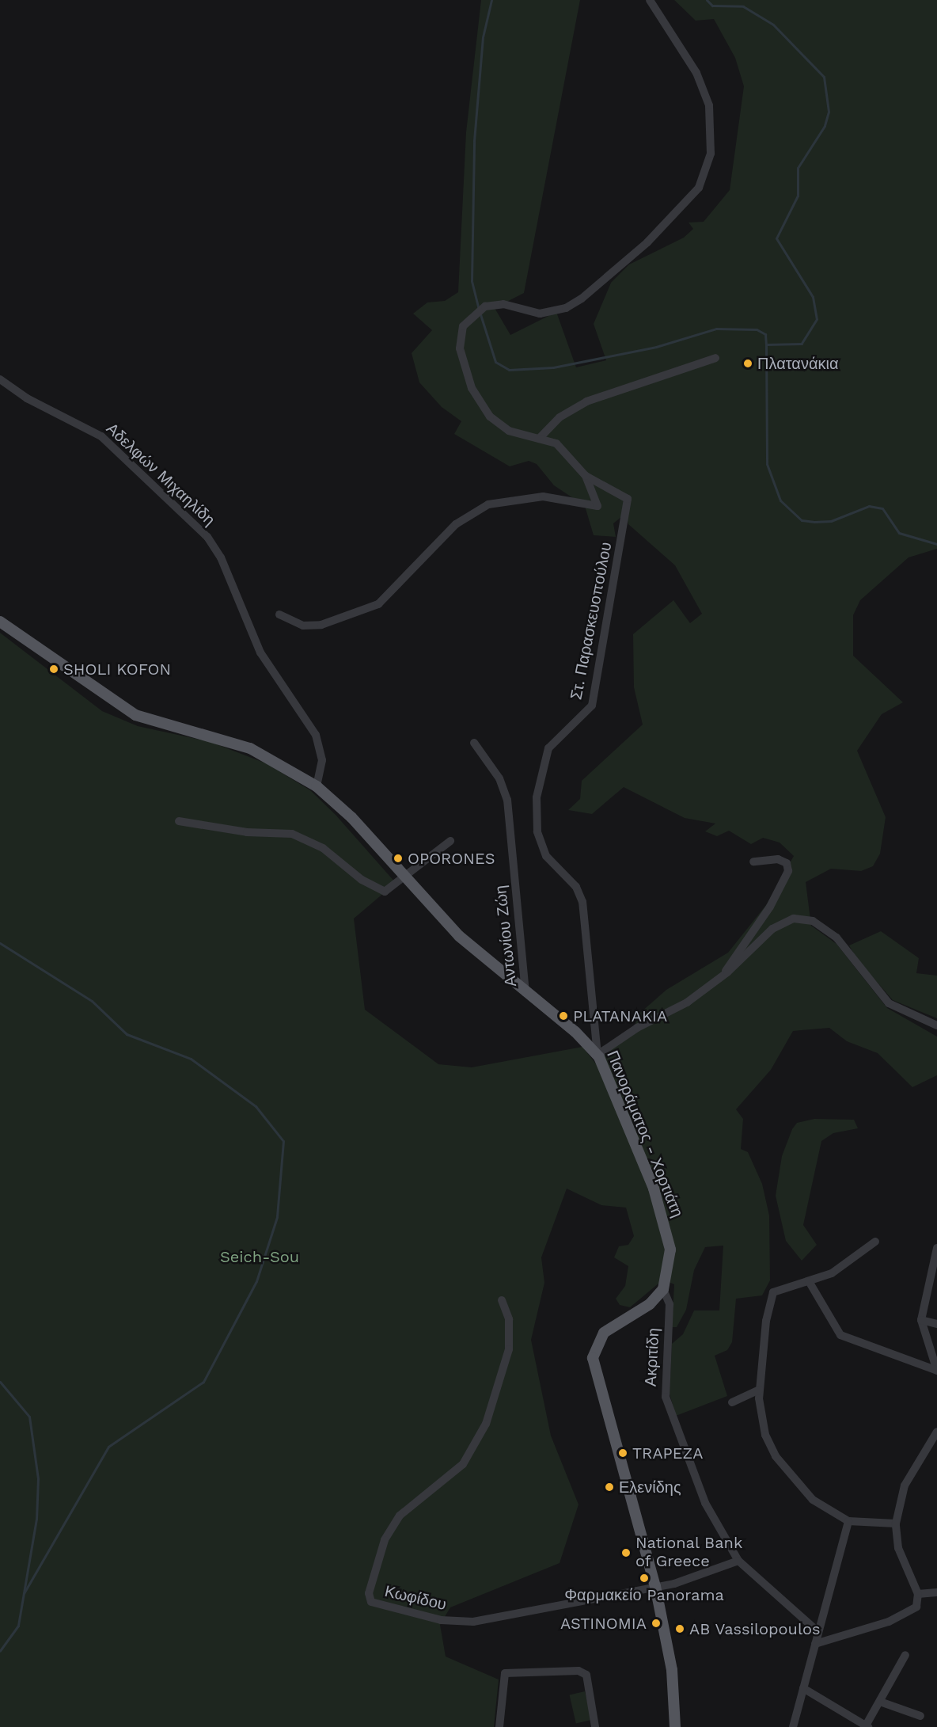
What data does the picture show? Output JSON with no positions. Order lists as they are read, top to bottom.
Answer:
{
  "streets": {
    "main road": ["Πανοράματος - Χορτιάτη"],
    "street": [
      "Αδελφών Μιχαηλίδη",
      "Στ. Παρασκευοπούλου",
      "Αντωνίου Ζώη",
      "Ακριτίδη",
      "Κωφίδου"
    ]
  },
  "crossings": [
    ["Αδελφών Μιχαηλίδη", "Πανοράματος - Χορτιάτη"],
    ["Στ. Παρασκευοπούλου", "Πανοράματος - Χορτιάτη"],
    ["Αντωνίου Ζώη", "Πανοράματος - Χορτιάτη"],
    ["Πανοράματος - Χορτιάτη", "Ακριτίδη"],
    ["Ακριτίδη", "Κωφίδου"]
  ],
  "parks": ["Seich-Sou"],
  "places": [
    "Πλατανάκια",
    "SHOLI KOFON",
    "OPORONES",
    "PLATANAKIA",
    "TRAPEZA",
    "Ελενίδης",
    "National Bank of Greece",
    "Φαρμακείο Panorama",
    "ASTINOMIA",
    "AB Vassilopoulos"
  ]
}
